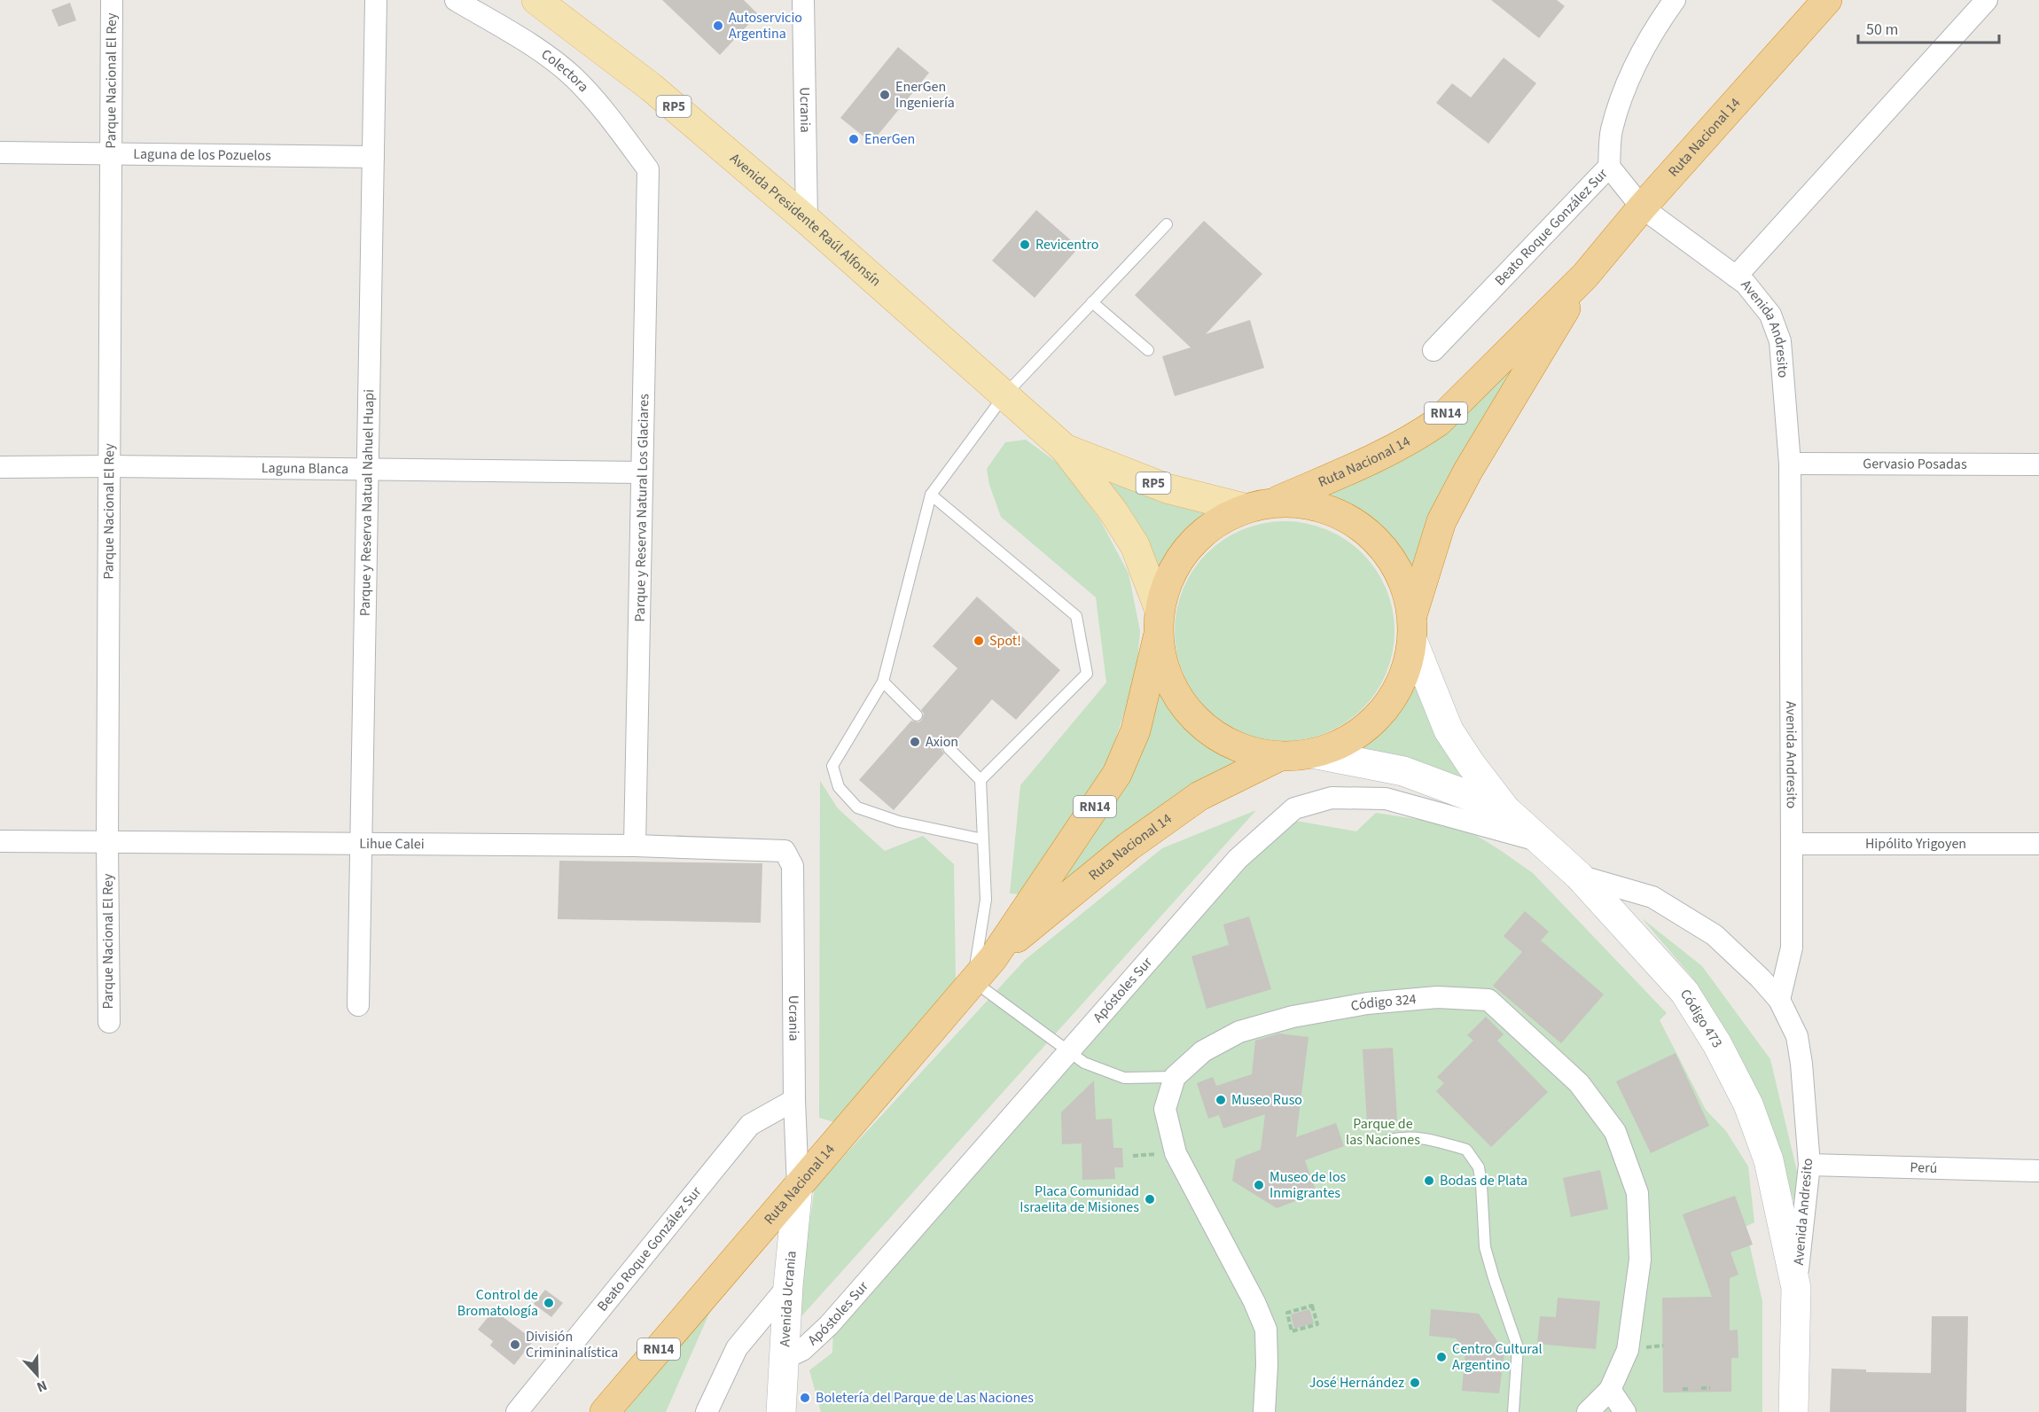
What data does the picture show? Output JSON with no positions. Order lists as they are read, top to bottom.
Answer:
{
  "streets": {
    "highway": ["Ruta Nacional 14", "RN14"],
    "main road": [
      "RP5",
      "Avenida Presidente Raúl Alfonsín",
      "Avenida Andresito",
      "Código 473",
      "Avenida Ucrania"
    ],
    "street": [
      "Colectora",
      "Parque Nacional El Rey",
      "Ucrania",
      "Laguna de los Pozuelos",
      "Beato Roque González Sur",
      "Gervasio Posadas",
      "Laguna Blanca",
      "Parque y Reserva Natual Nahuel Huapi",
      "Parque y Reserva Natural Los Glaciares",
      "Lihue Calei",
      "Hipólito Yrigoyen",
      "Apóstoles Sur",
      "Código 324",
      "Perú"
    ]
  },
  "crossings": [
    ["Colectora", "Parque y Reserva Natural Los Glaciares"],
    ["Parque Nacional El Rey", "Laguna de los Pozuelos"],
    ["Parque Nacional El Rey", "Laguna Blanca"],
    ["Parque Nacional El Rey", "Lihue Calei"],
    ["Ucrania", "Ruta Nacional 14"],
    ["Ucrania", "Avenida Presidente Raúl Alfonsín"],
    ["Ucrania", "Beato Roque González Sur"],
    ["Ucrania", "Lihue Calei"],
    ["Ucrania", "Avenida Ucrania"],
    ["Ruta Nacional 14", "Avenida Andresito"],
    ["Ruta Nacional 14", "RN14"],
    ["Ruta Nacional 14", "Avenida Ucrania"],
    ["Laguna de los Pozuelos", "Parque y Reserva Natual Nahuel Huapi"],
    ["Avenida Presidente Raúl Alfonsín", "RN14"],
    ["Beato Roque González Sur", "Avenida Andresito"],
    ["Avenida Andresito", "Gervasio Posadas"],
    ["Avenida Andresito", "Hipólito Yrigoyen"],
    ["Avenida Andresito", "Código 473"],
    ["Avenida Andresito", "Perú"],
    ["Laguna Blanca", "Parque y Reserva Natual Nahuel Huapi"],
    ["Laguna Blanca", "Parque y Reserva Natural Los Glaciares"],
    ["Parque y Reserva Natual Nahuel Huapi", "Lihue Calei"],
    ["Parque y Reserva Natural Los Glaciares", "Lihue Calei"],
    ["Apóstoles Sur", "Código 473"],
    ["Apóstoles Sur", "Avenida Ucrania"]
  ],
  "parks": ["Parque de las Naciones"],
  "places": [
    "Autoservicio Argentina",
    "EnerGen Ingeniería",
    "EnerGen",
    "Revicentro",
    "Spot!",
    "Axion",
    "Museo Ruso",
    "Bodas de Plata",
    "Museo de los Inmigrantes",
    "Placa Comunidad Israelita de Misiones",
    "Control de Bromatología",
    "División Crimininalística",
    "Centro Cultural Argentino",
    "José Hernández",
    "Boletería del Parque de Las Naciones"
  ],
  "scale_bar": "50 m",
  "north": "bottom"
}
